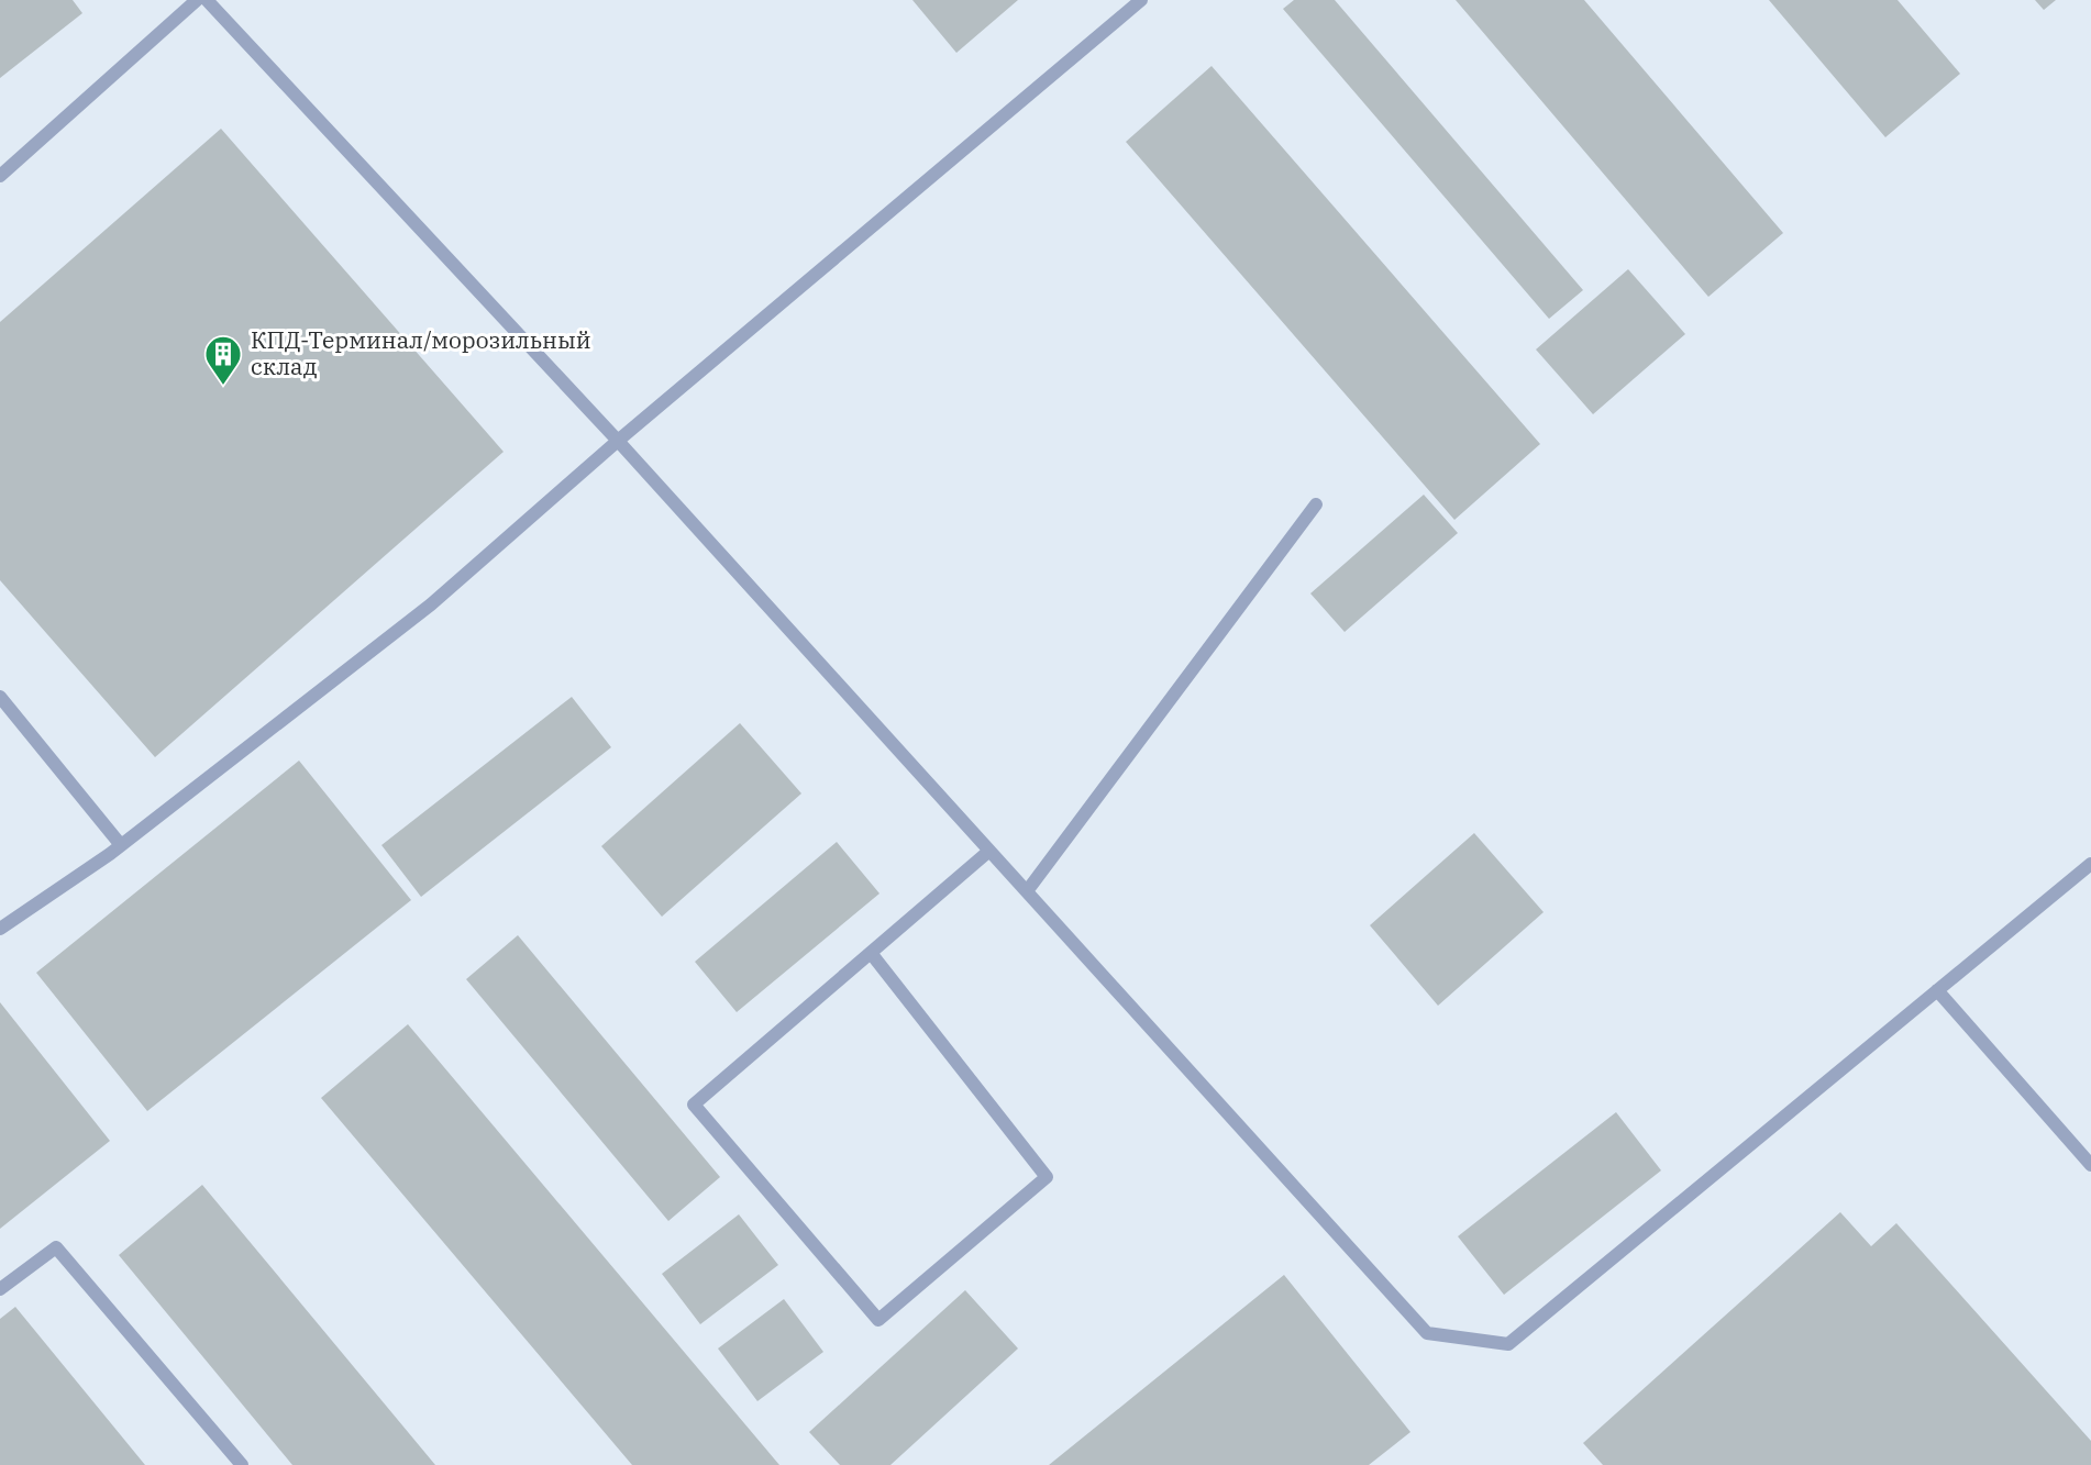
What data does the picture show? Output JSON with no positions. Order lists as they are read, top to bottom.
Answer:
{
  "places": {
    "building": ["КПД-Терминал/морозильный склад"]
  }
}
